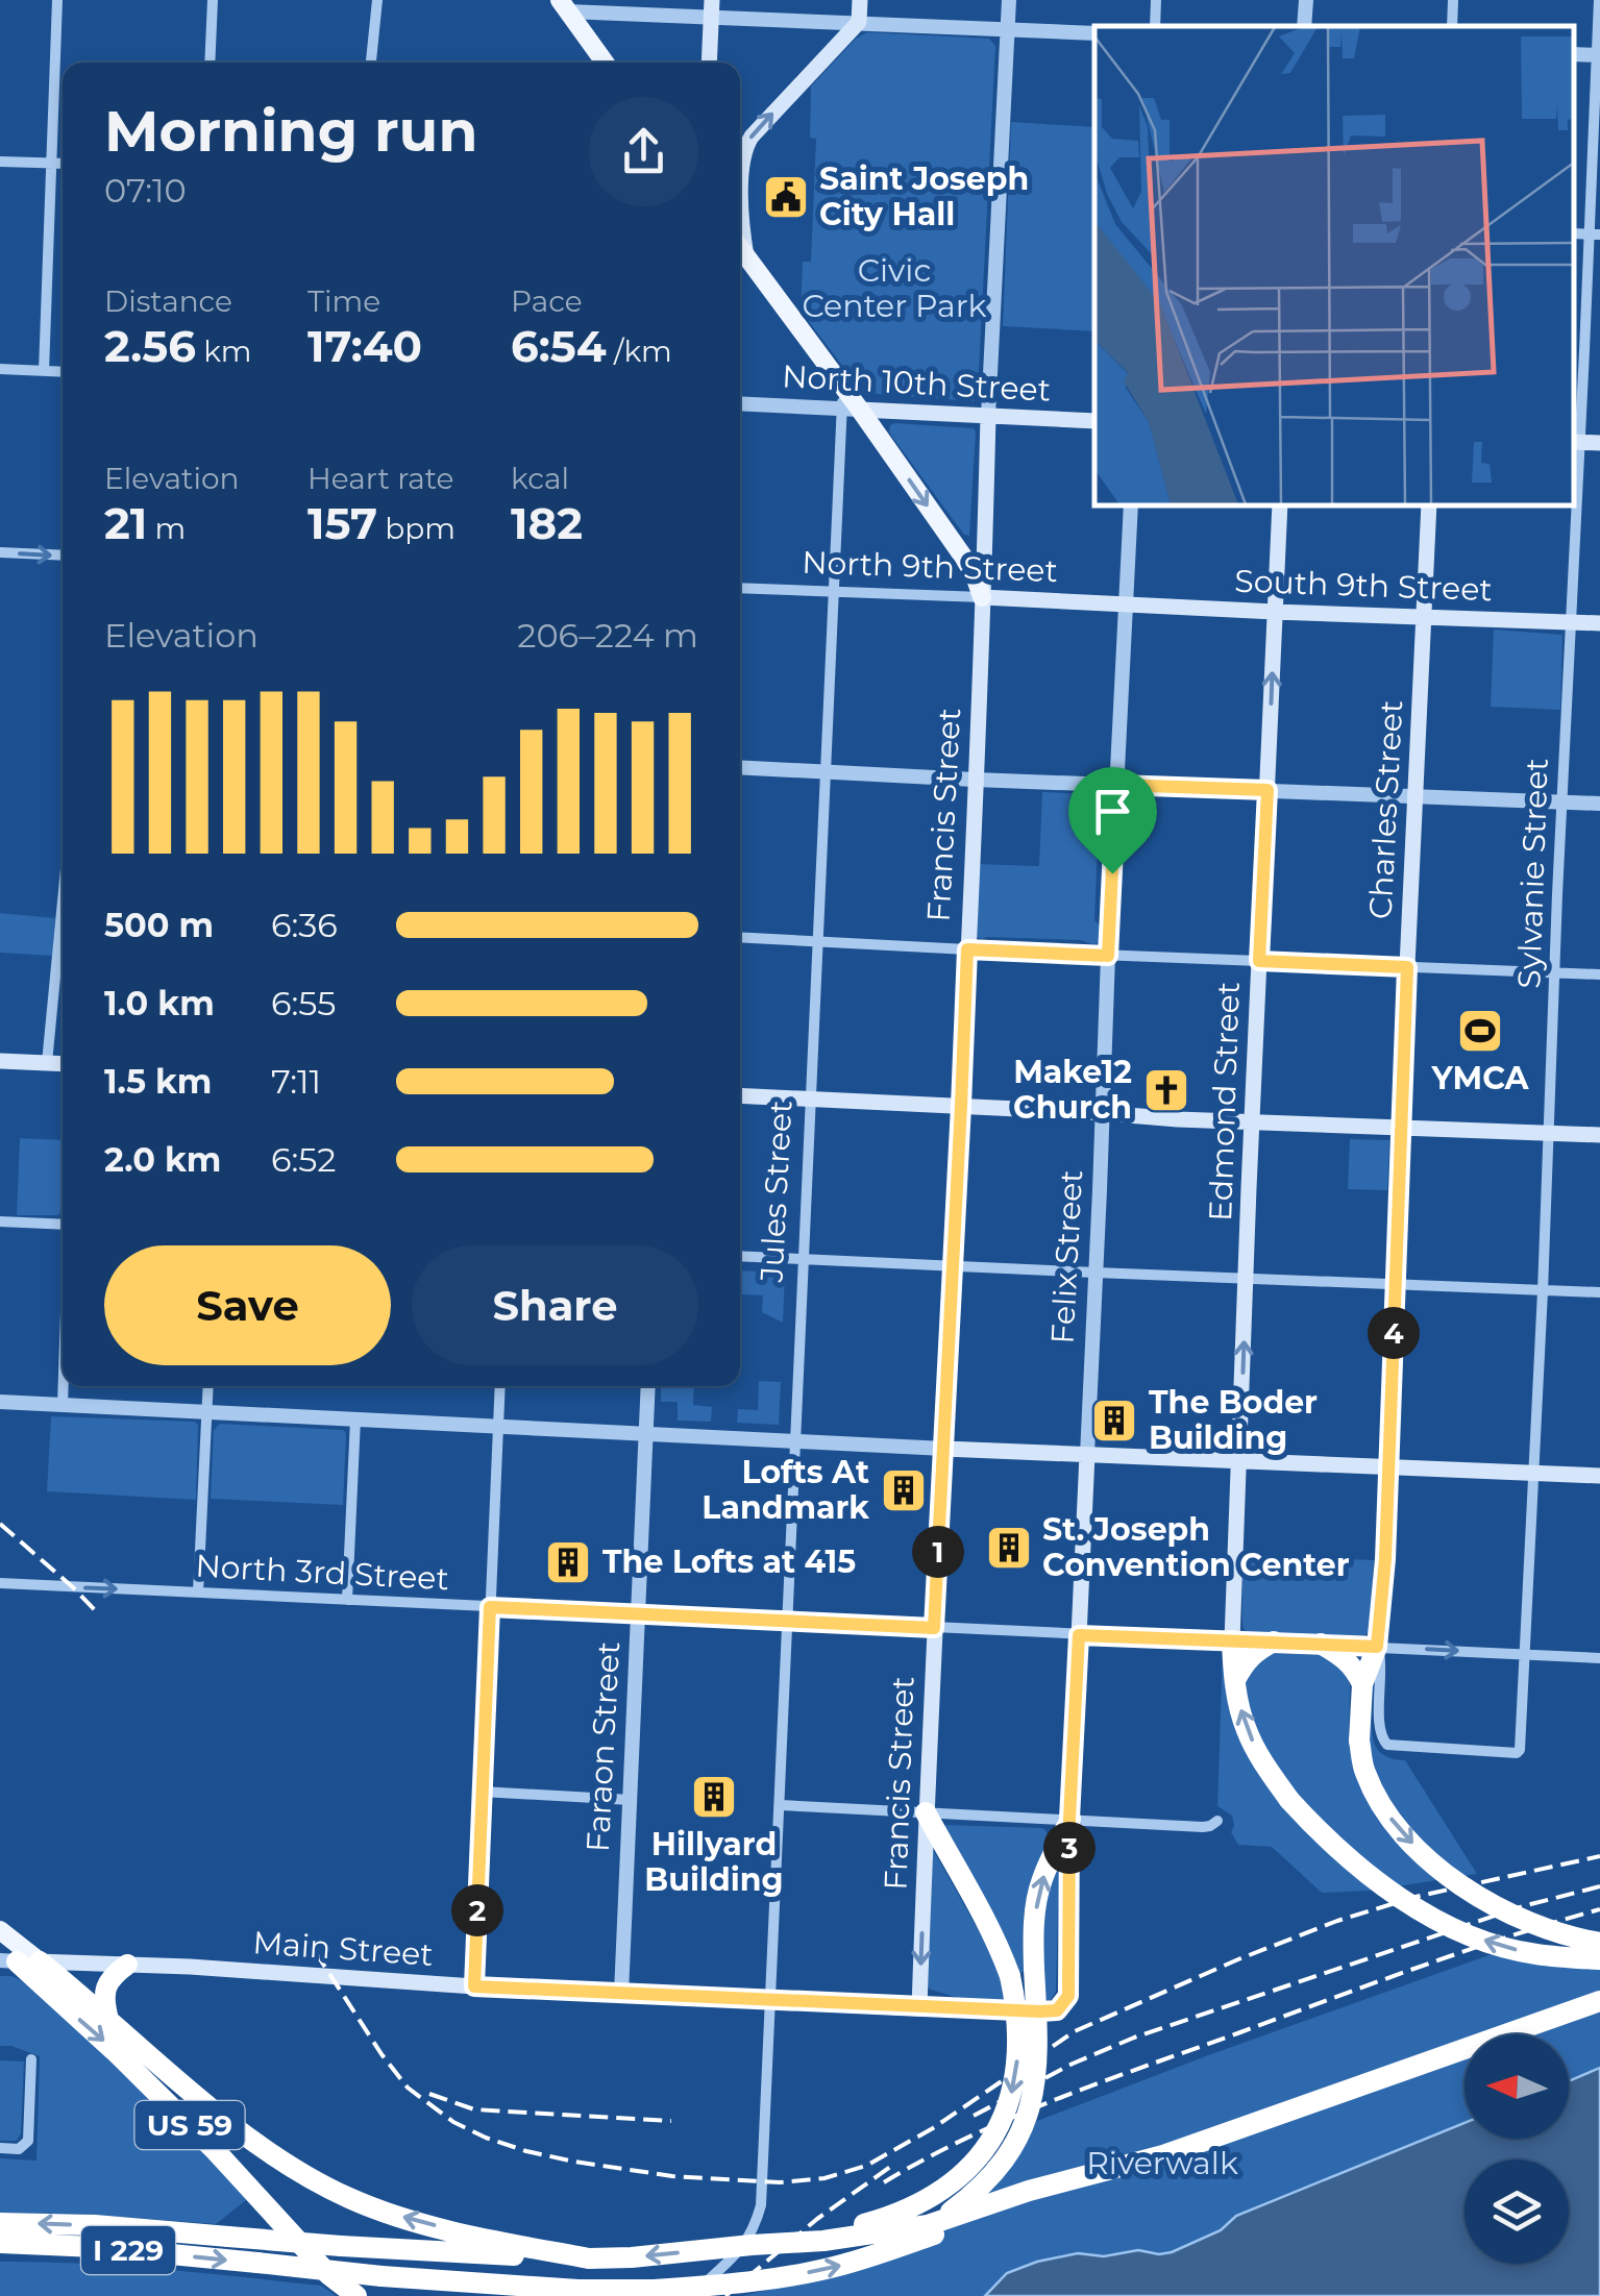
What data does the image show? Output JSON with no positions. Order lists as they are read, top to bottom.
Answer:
{
  "streets": {
    "highway": ["US 59", "I 229"],
    "main road": [
      "North 10th Street",
      "North 9th Street",
      "South 9th Street",
      "Charles Street",
      "Francis Street",
      "Edmond Street",
      "Felix Street",
      "Main Street"
    ],
    "street": [
      "Sylvanie Street",
      "Jules Street",
      "North 3rd Street",
      "Faraon Street"
    ]
  },
  "crossings": [
    ["North 10th Street", "Francis Street"],
    ["North 10th Street", "Jules Street"],
    ["North 9th Street", "South 9th Street"],
    ["North 9th Street", "Francis Street"],
    ["North 9th Street", "Jules Street"],
    ["North 9th Street", "Felix Street"],
    ["South 9th Street", "Charles Street"],
    ["South 9th Street", "Sylvanie Street"],
    ["South 9th Street", "Edmond Street"],
    ["South 9th Street", "Felix Street"],
    ["Charles Street", "Sylvanie Street"],
    ["Charles Street", "North 3rd Street"],
    ["Francis Street", "North 3rd Street"],
    ["Francis Street", "Main Street"],
    ["Sylvanie Street", "North 3rd Street"],
    ["Edmond Street", "North 3rd Street"],
    ["Jules Street", "North 3rd Street"],
    ["Jules Street", "Main Street"],
    ["Felix Street", "North 3rd Street"],
    ["Felix Street", "Main Street"],
    ["North 3rd Street", "Faraon Street"],
    ["Faraon Street", "Main Street"],
    ["Main Street", "US 59"],
    ["US 59", "I 229"]
  ],
  "parks": ["Civic Center Park", "Riverwalk"],
  "places": {
    "public building": ["Saint Joseph City Hall"],
    "sports": ["YMCA"],
    "church": ["Make12 Church"],
    "building": [
      "The Boder Building",
      "Lofts At Landmark",
      "St. Joseph Convention Center",
      "The Lofts at 415",
      "Hillyard Building"
    ]
  },
  "north": "left",
  "page": {
    "heading": ["Morning run", "07:10"],
    "stats": [
      ["Distance", "2.56 km"],
      ["Time", "17:40"],
      ["Pace", "6:54 /km"],
      ["Elevation", "21 m"],
      ["Heart rate", "157 bpm"],
      ["kcal", "182"]
    ],
    "chart": ["Elevation", "206–224 m"],
    "list": [
      {
        "name": "500 m",
        "note": "6:36"
      },
      {
        "name": "1.0 km",
        "note": "6:55"
      },
      {
        "name": "1.5 km",
        "note": "7:11"
      },
      {
        "name": "2.0 km",
        "note": "6:52"
      }
    ],
    "buttons": ["Save", "Share"],
    "pins": [
      "4",
      "1",
      "3",
      "2"
    ]
  }
}
